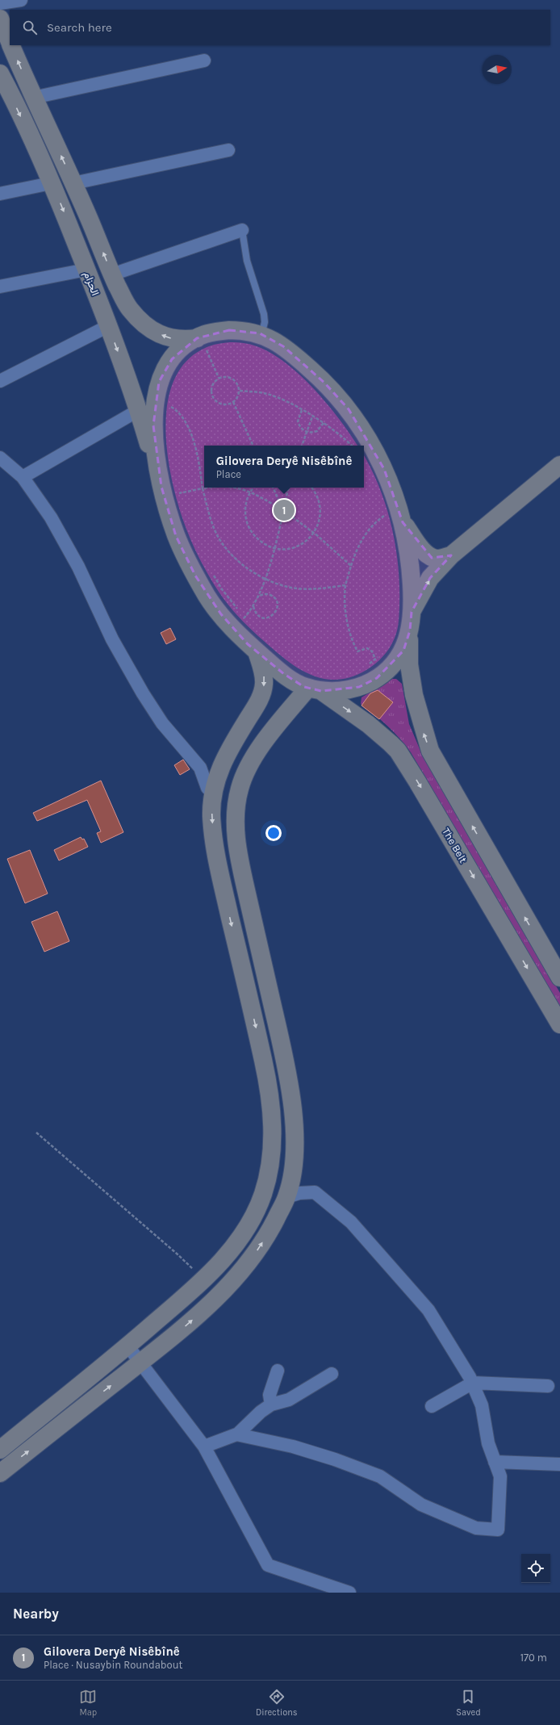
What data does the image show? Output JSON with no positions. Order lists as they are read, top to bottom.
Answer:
{
  "streets": {
    "main road": ["الحزام", "The Belt"]
  },
  "crossings": [
    ["الحزام", "The Belt"]
  ],
  "north": "right",
  "page": {
    "search": "Search here",
    "popup": ["Gilovera Deryê Nisêbînê", "Place"],
    "pins": "1",
    "heading": "Nearby",
    "list": [
      {
        "mark": "1",
        "name": "Gilovera Deryê Nisêbînê",
        "note": "Place · Nusaybin Roundabout",
        "value": "170 m"
      }
    ],
    "nav": ["Map", "Directions", "Saved"]
  }
}
